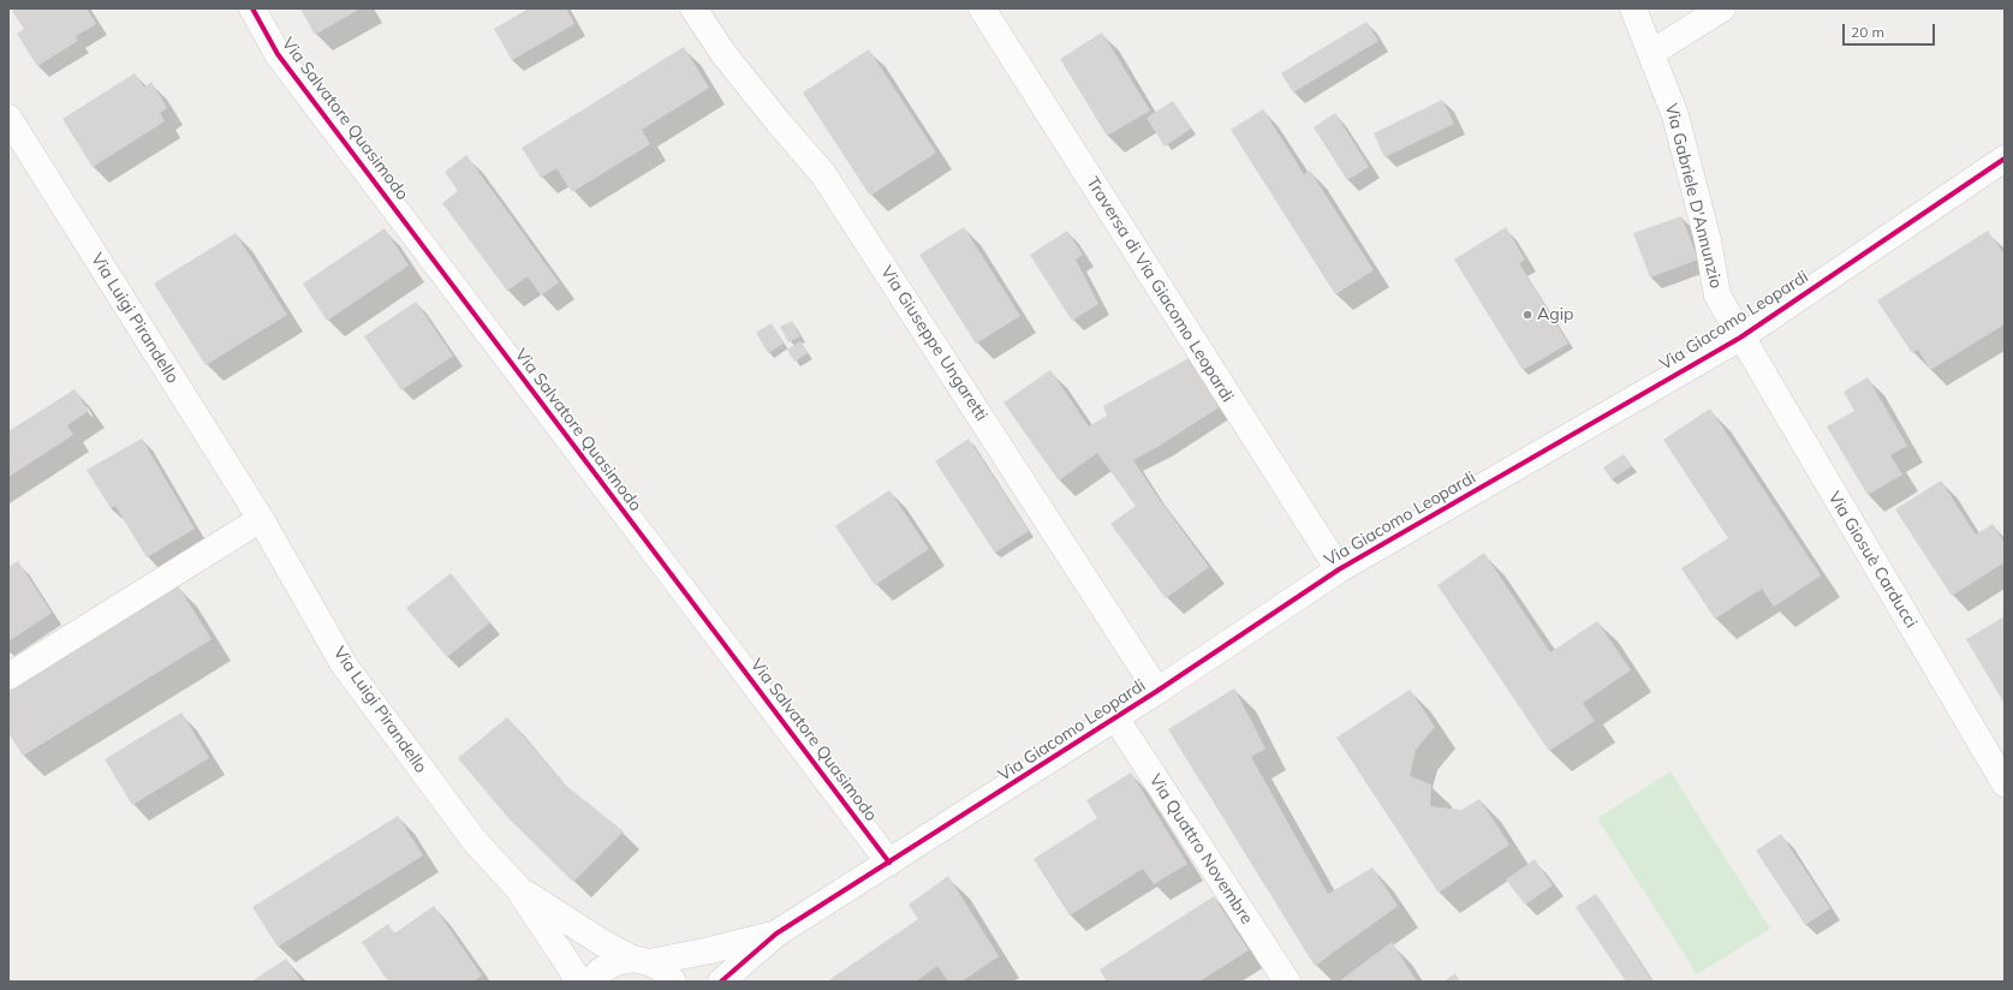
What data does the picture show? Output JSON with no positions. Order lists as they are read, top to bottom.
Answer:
{
  "streets": {
    "street": [
      "Via Salvatore Quasimodo",
      "Via Gabriele D'Annunzio",
      "Traversa di Via Giacomo Leopardi",
      "Via Luigi Pirandello",
      "Via Giacomo Leopardi",
      "Via Giuseppe Ungaretti",
      "Via Giosuè Carducci",
      "Via Quattro Novembre"
    ]
  },
  "crossings": [
    ["Via Salvatore Quasimodo", "Via Giacomo Leopardi"],
    ["Via Gabriele D'Annunzio", "Via Giacomo Leopardi"],
    ["Via Gabriele D'Annunzio", "Via Giosuè Carducci"],
    ["Traversa di Via Giacomo Leopardi", "Via Giacomo Leopardi"],
    ["Via Luigi Pirandello", "Via Giacomo Leopardi"],
    ["Via Giacomo Leopardi", "Via Giuseppe Ungaretti"],
    ["Via Giacomo Leopardi", "Via Giosuè Carducci"],
    ["Via Giacomo Leopardi", "Via Quattro Novembre"]
  ],
  "places": ["Agip"],
  "scale_bar": "20 m"
}
